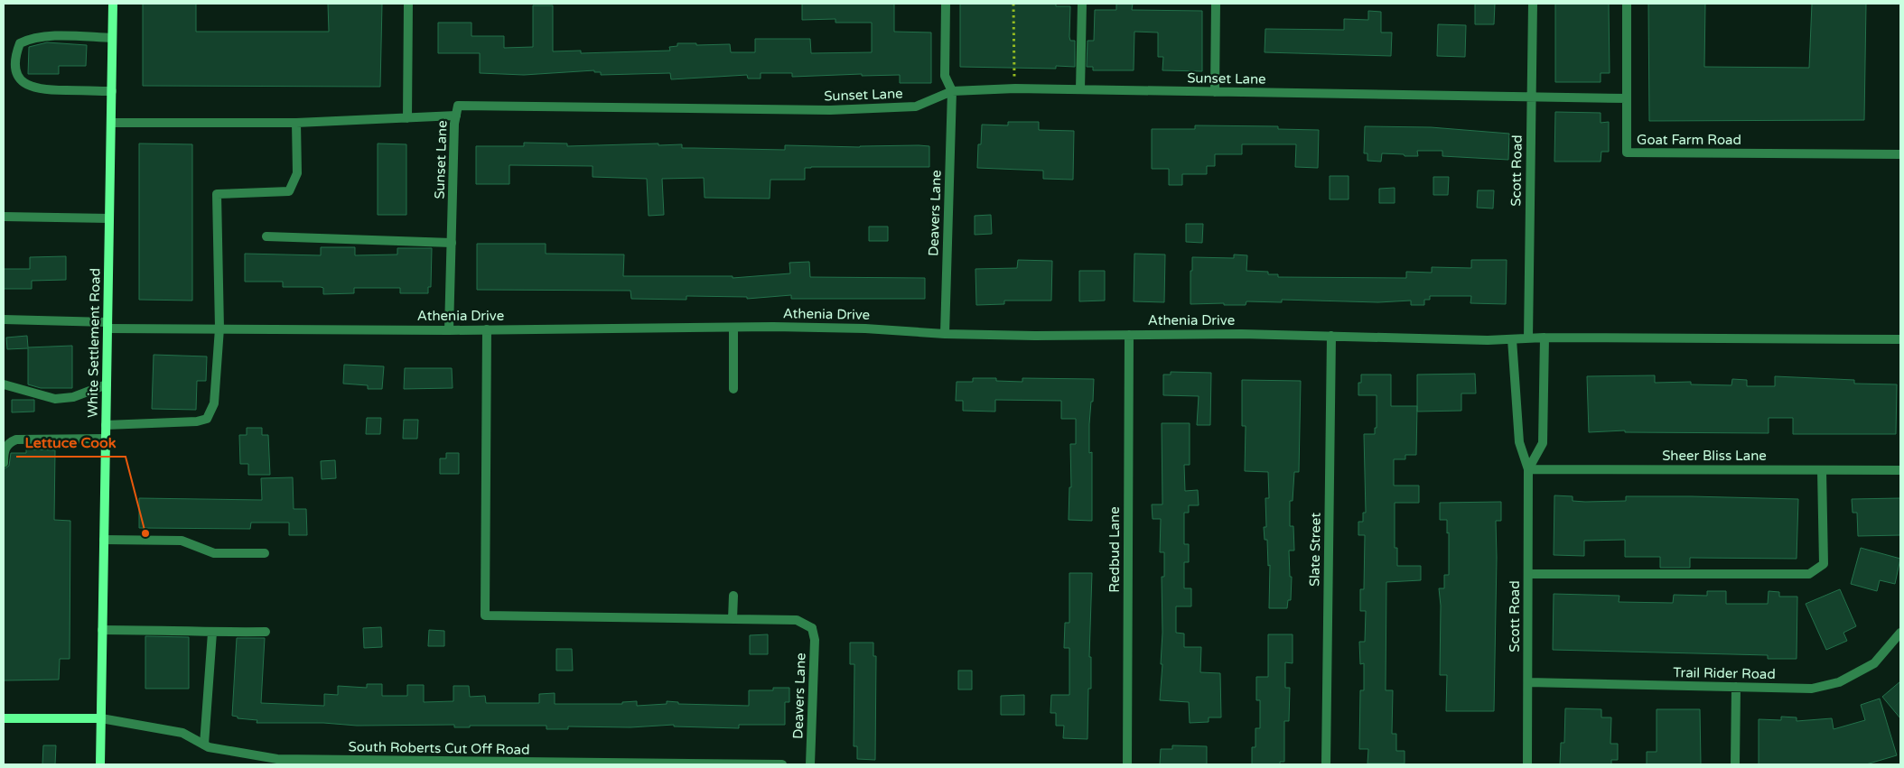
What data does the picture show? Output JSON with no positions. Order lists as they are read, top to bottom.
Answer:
{
  "streets": {
    "main road": ["White Settlement Road"],
    "street": [
      "Sunset Lane",
      "Goat Farm Road",
      "Scott Road",
      "Deavers Lane",
      "Athenia Drive",
      "Sheer Bliss Lane",
      "Redbud Lane",
      "Slate Street",
      "Trail Rider Road",
      "South Roberts Cut Off Road"
    ]
  },
  "crossings": [
    ["Sunset Lane", "Goat Farm Road"],
    ["Sunset Lane", "Scott Road"],
    ["Sunset Lane", "Deavers Lane"],
    ["Sunset Lane", "Athenia Drive"],
    ["Scott Road", "Athenia Drive"],
    ["Scott Road", "Sheer Bliss Lane"],
    ["Scott Road", "Trail Rider Road"],
    ["Deavers Lane", "Athenia Drive"],
    ["Athenia Drive", "White Settlement Road"],
    ["Athenia Drive", "Redbud Lane"],
    ["Athenia Drive", "Slate Street"],
    ["White Settlement Road", "South Roberts Cut Off Road"]
  ],
  "places": ["Lettuce Cook"]
}
